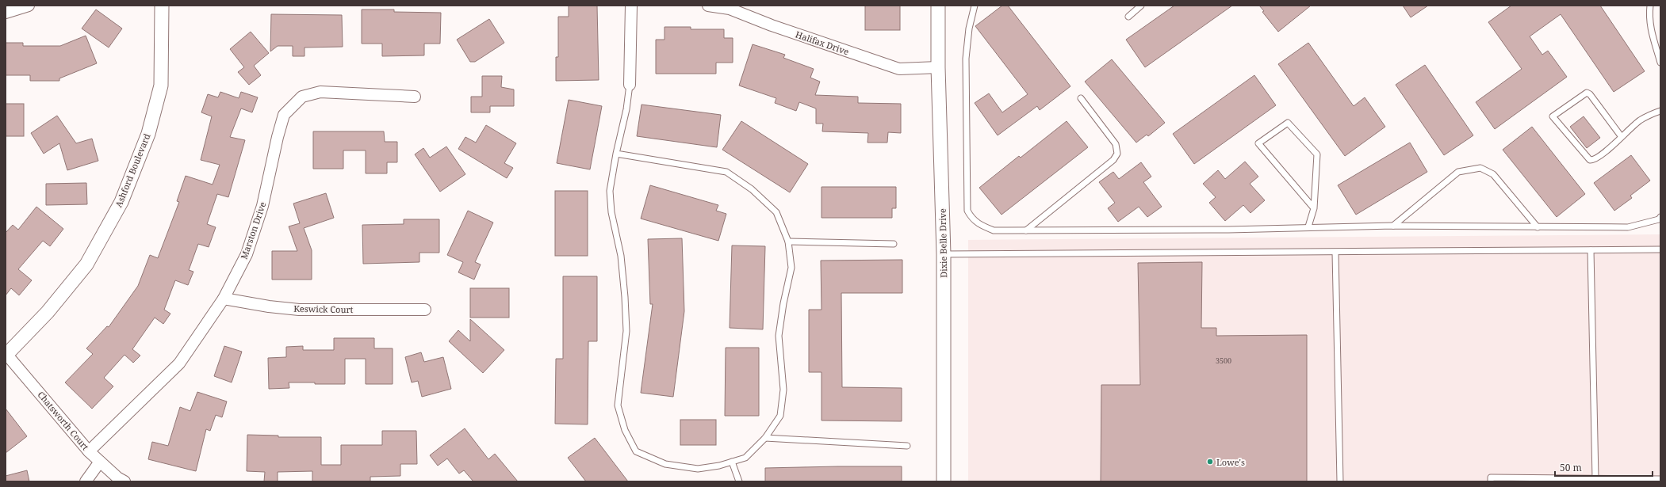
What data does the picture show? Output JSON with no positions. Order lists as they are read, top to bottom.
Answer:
{
  "streets": {
    "street": [
      "Halifax Drive",
      "Ashford Boulevard",
      "Marston Drive",
      "Dixie Belle Drive",
      "Keswick Court",
      "Chatsworth Court"
    ]
  },
  "crossings": [
    ["Halifax Drive", "Dixie Belle Drive"],
    ["Ashford Boulevard", "Chatsworth Court"],
    ["Marston Drive", "Keswick Court"],
    ["Marston Drive", "Chatsworth Court"]
  ],
  "places": ["Lowe's"],
  "house_numbers": ["3500"],
  "scale_bar": "50 m"
}
